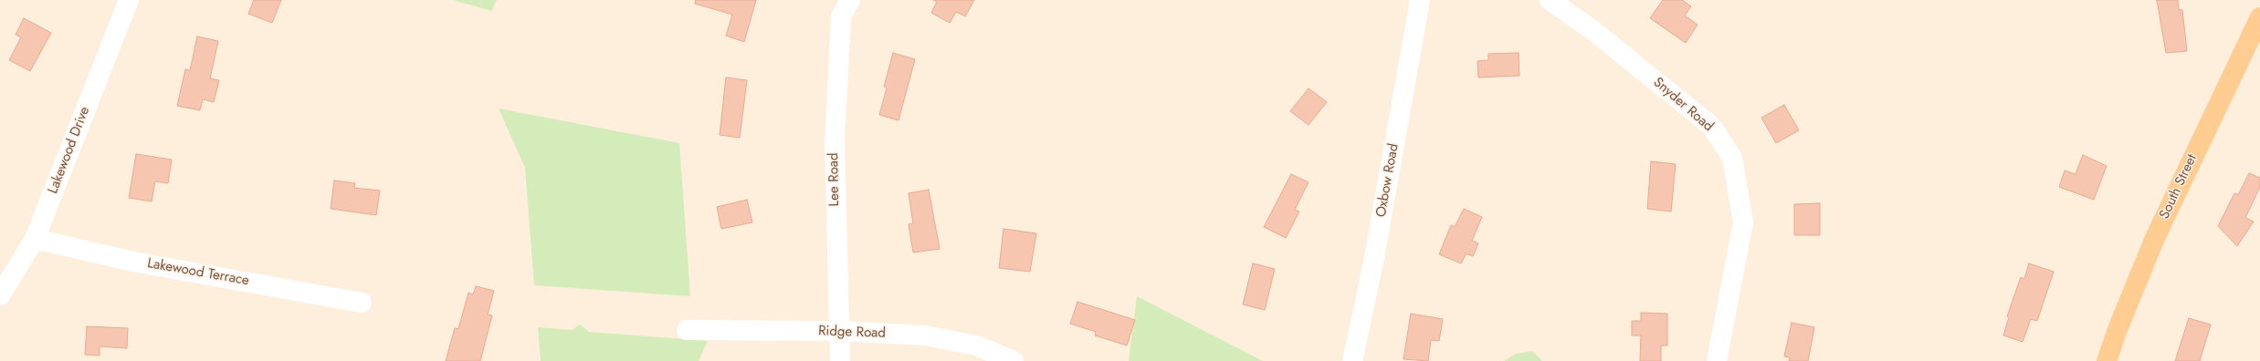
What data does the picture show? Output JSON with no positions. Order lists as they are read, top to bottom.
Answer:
{
  "streets": {
    "main road": ["South Street"],
    "street": [
      "Snyder Road",
      "Lakewood Drive",
      "Lee Road",
      "Oxbow Road",
      "Lakewood Terrace",
      "Ridge Road"
    ]
  },
  "crossings": [
    ["Lakewood Drive", "Lakewood Terrace"],
    ["Lee Road", "Ridge Road"]
  ]
}
